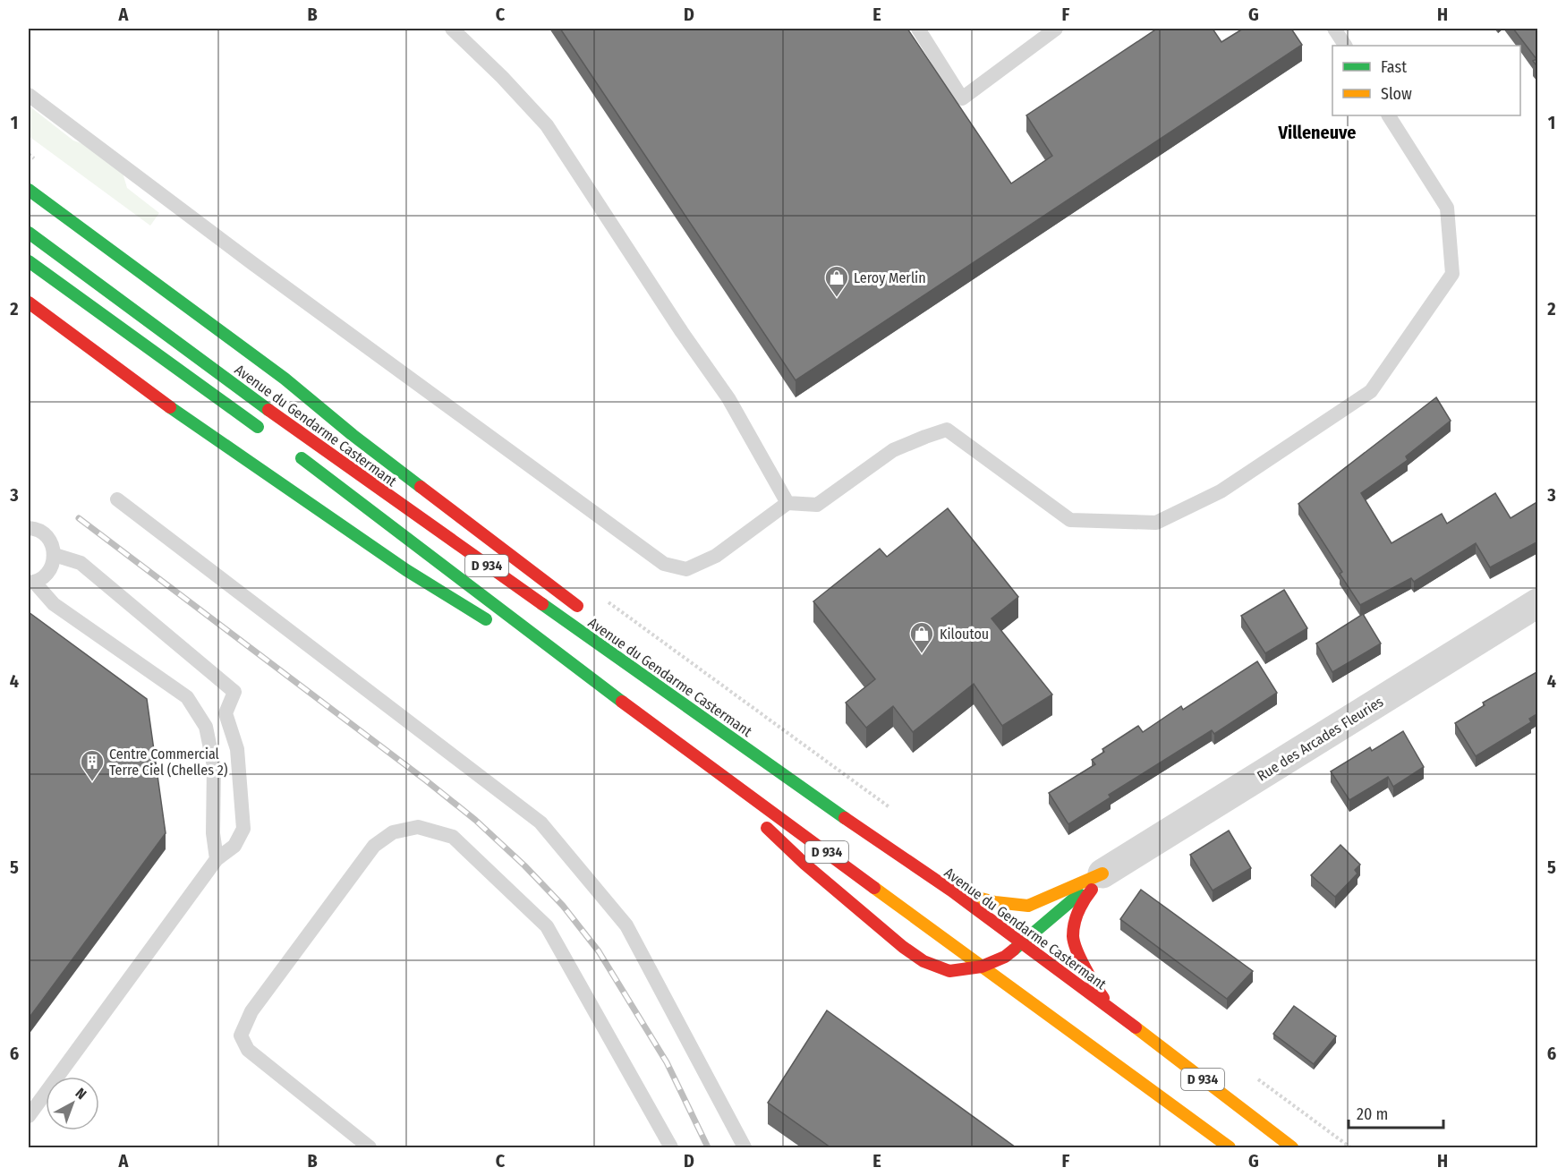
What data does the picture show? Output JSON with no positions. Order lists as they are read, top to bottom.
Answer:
{
  "streets": {
    "main road": ["Avenue du Gendarme Castermant", "D 934"],
    "street": ["Rue des Arcades Fleuries"]
  },
  "districts": ["Villeneuve"],
  "places": {
    "shop": ["Leroy Merlin", "Kiloutou"],
    "building": ["Centre Commercial Terre Ciel (Chelles 2)"]
  },
  "legend": ["Fast", "Slow"],
  "scale_bar": "20 m",
  "north": "top right",
  "grid": {
    "columns": [
      "A",
      "B",
      "C",
      "D",
      "E",
      "F",
      "G",
      "H"
    ],
    "rows": [
      "1",
      "2",
      "3",
      "4",
      "5",
      "6"
    ]
  }
}
